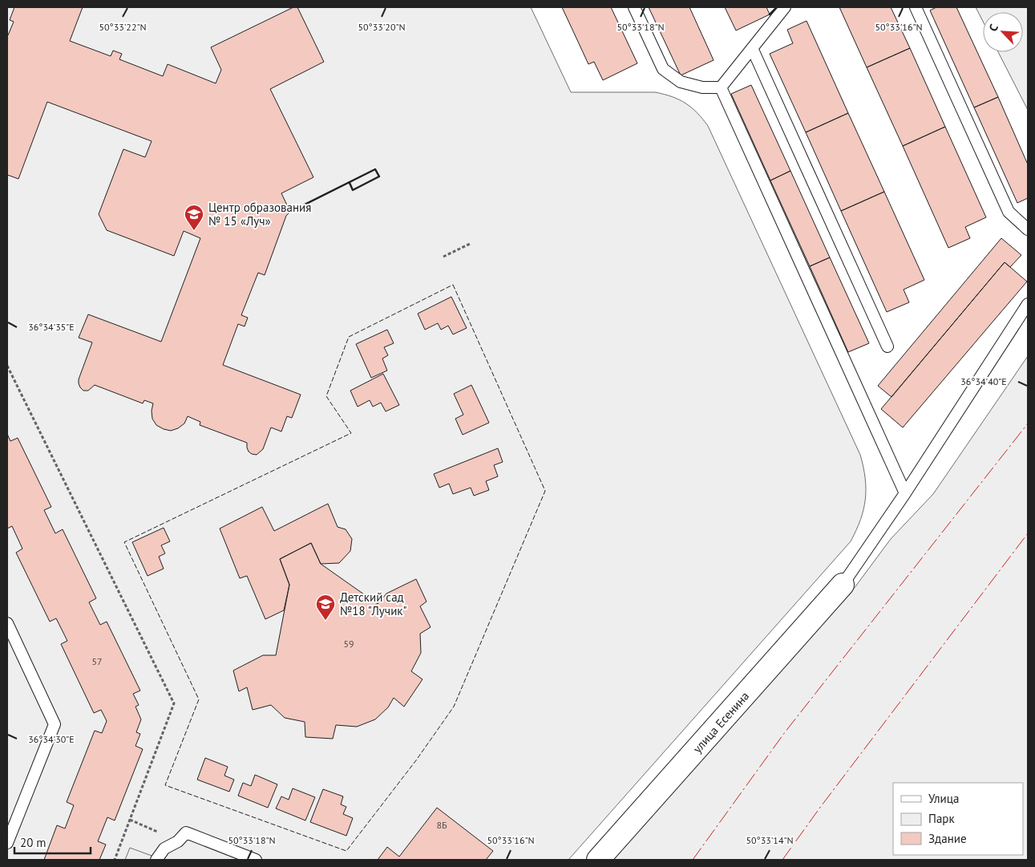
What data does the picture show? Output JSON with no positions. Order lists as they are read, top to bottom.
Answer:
{
  "streets": {
    "street": ["улица Есенина"]
  },
  "places": {
    "school or university": ["Центр образования № 15 «Луч»", "Детский сад №18 \"Лучик\""]
  },
  "house_numbers": ["59", "57", "8Б"],
  "legend": ["Улица", "Парк", "Здание"],
  "scale_bar": "20 m",
  "north": "top left",
  "coordinates": [
    "50°33'22\"N",
    "50°33'20\"N",
    "50°33'18\"N",
    "50°33'16\"N",
    "36°34'35\"E",
    "36°34'40\"E",
    "36°34'30\"E",
    "50°33'14\"N"
  ]
}
